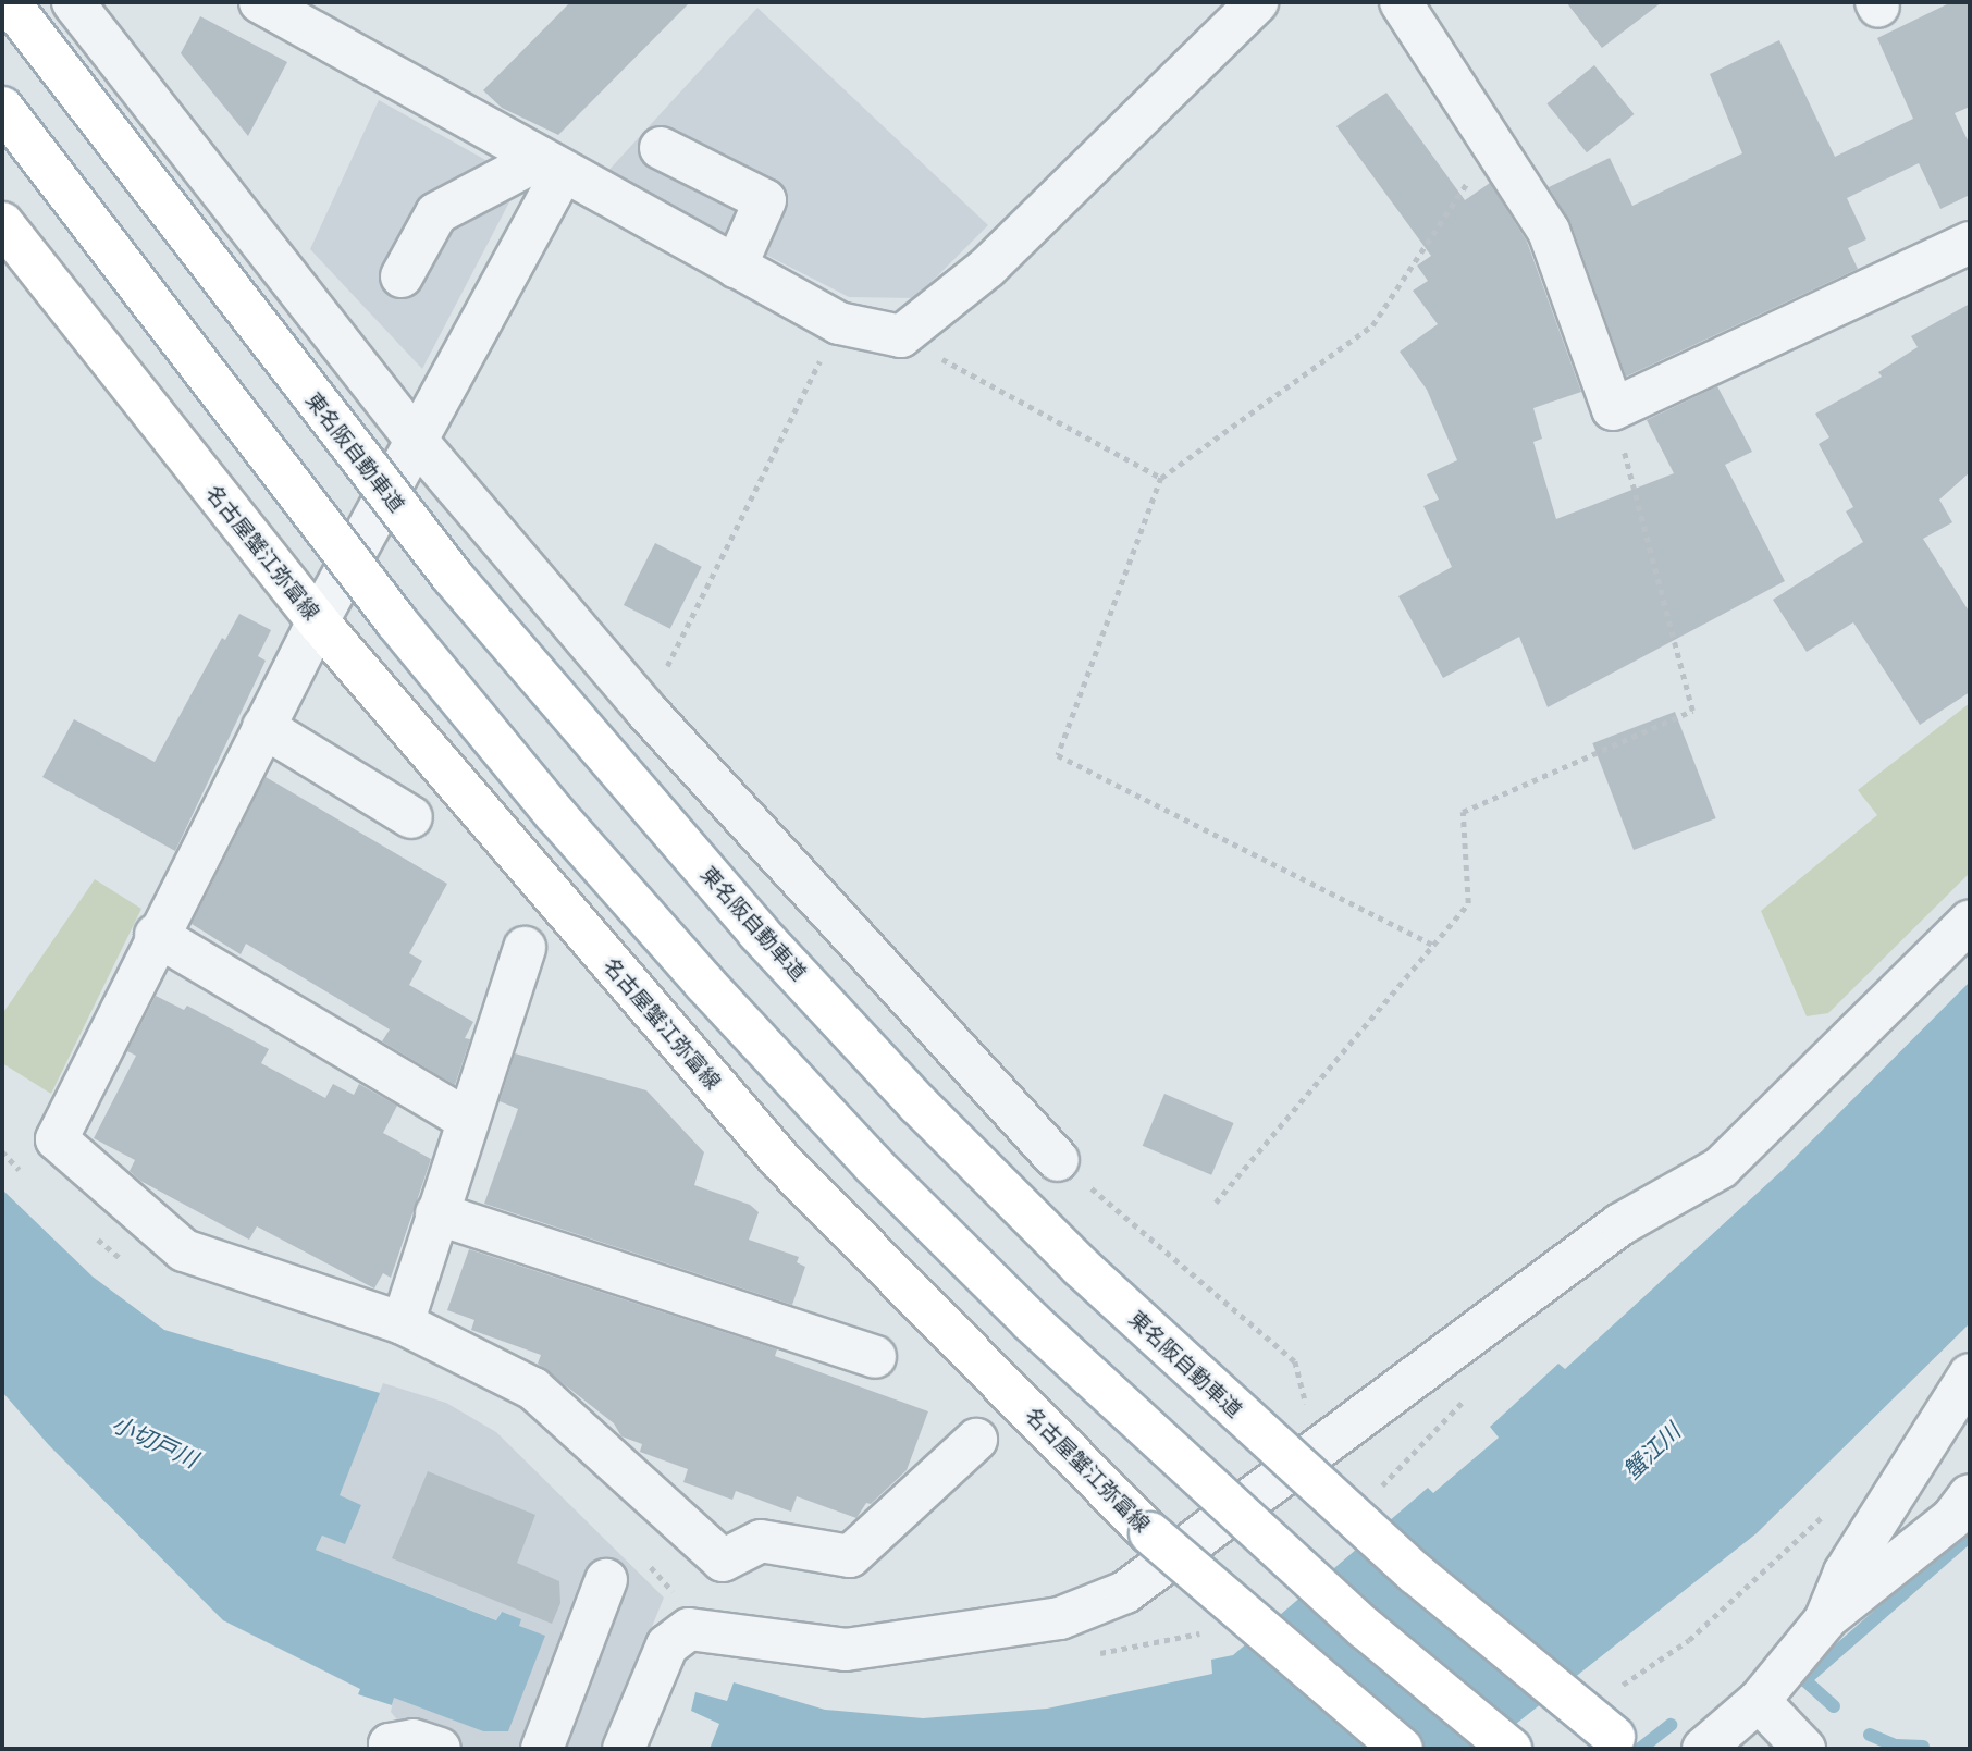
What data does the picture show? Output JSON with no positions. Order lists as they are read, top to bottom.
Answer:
{
  "streets": {
    "main road": ["東名阪自動車道", "名古屋蟹江弥富線"]
  },
  "water": ["小切戸川", "蟹江川"]
}
